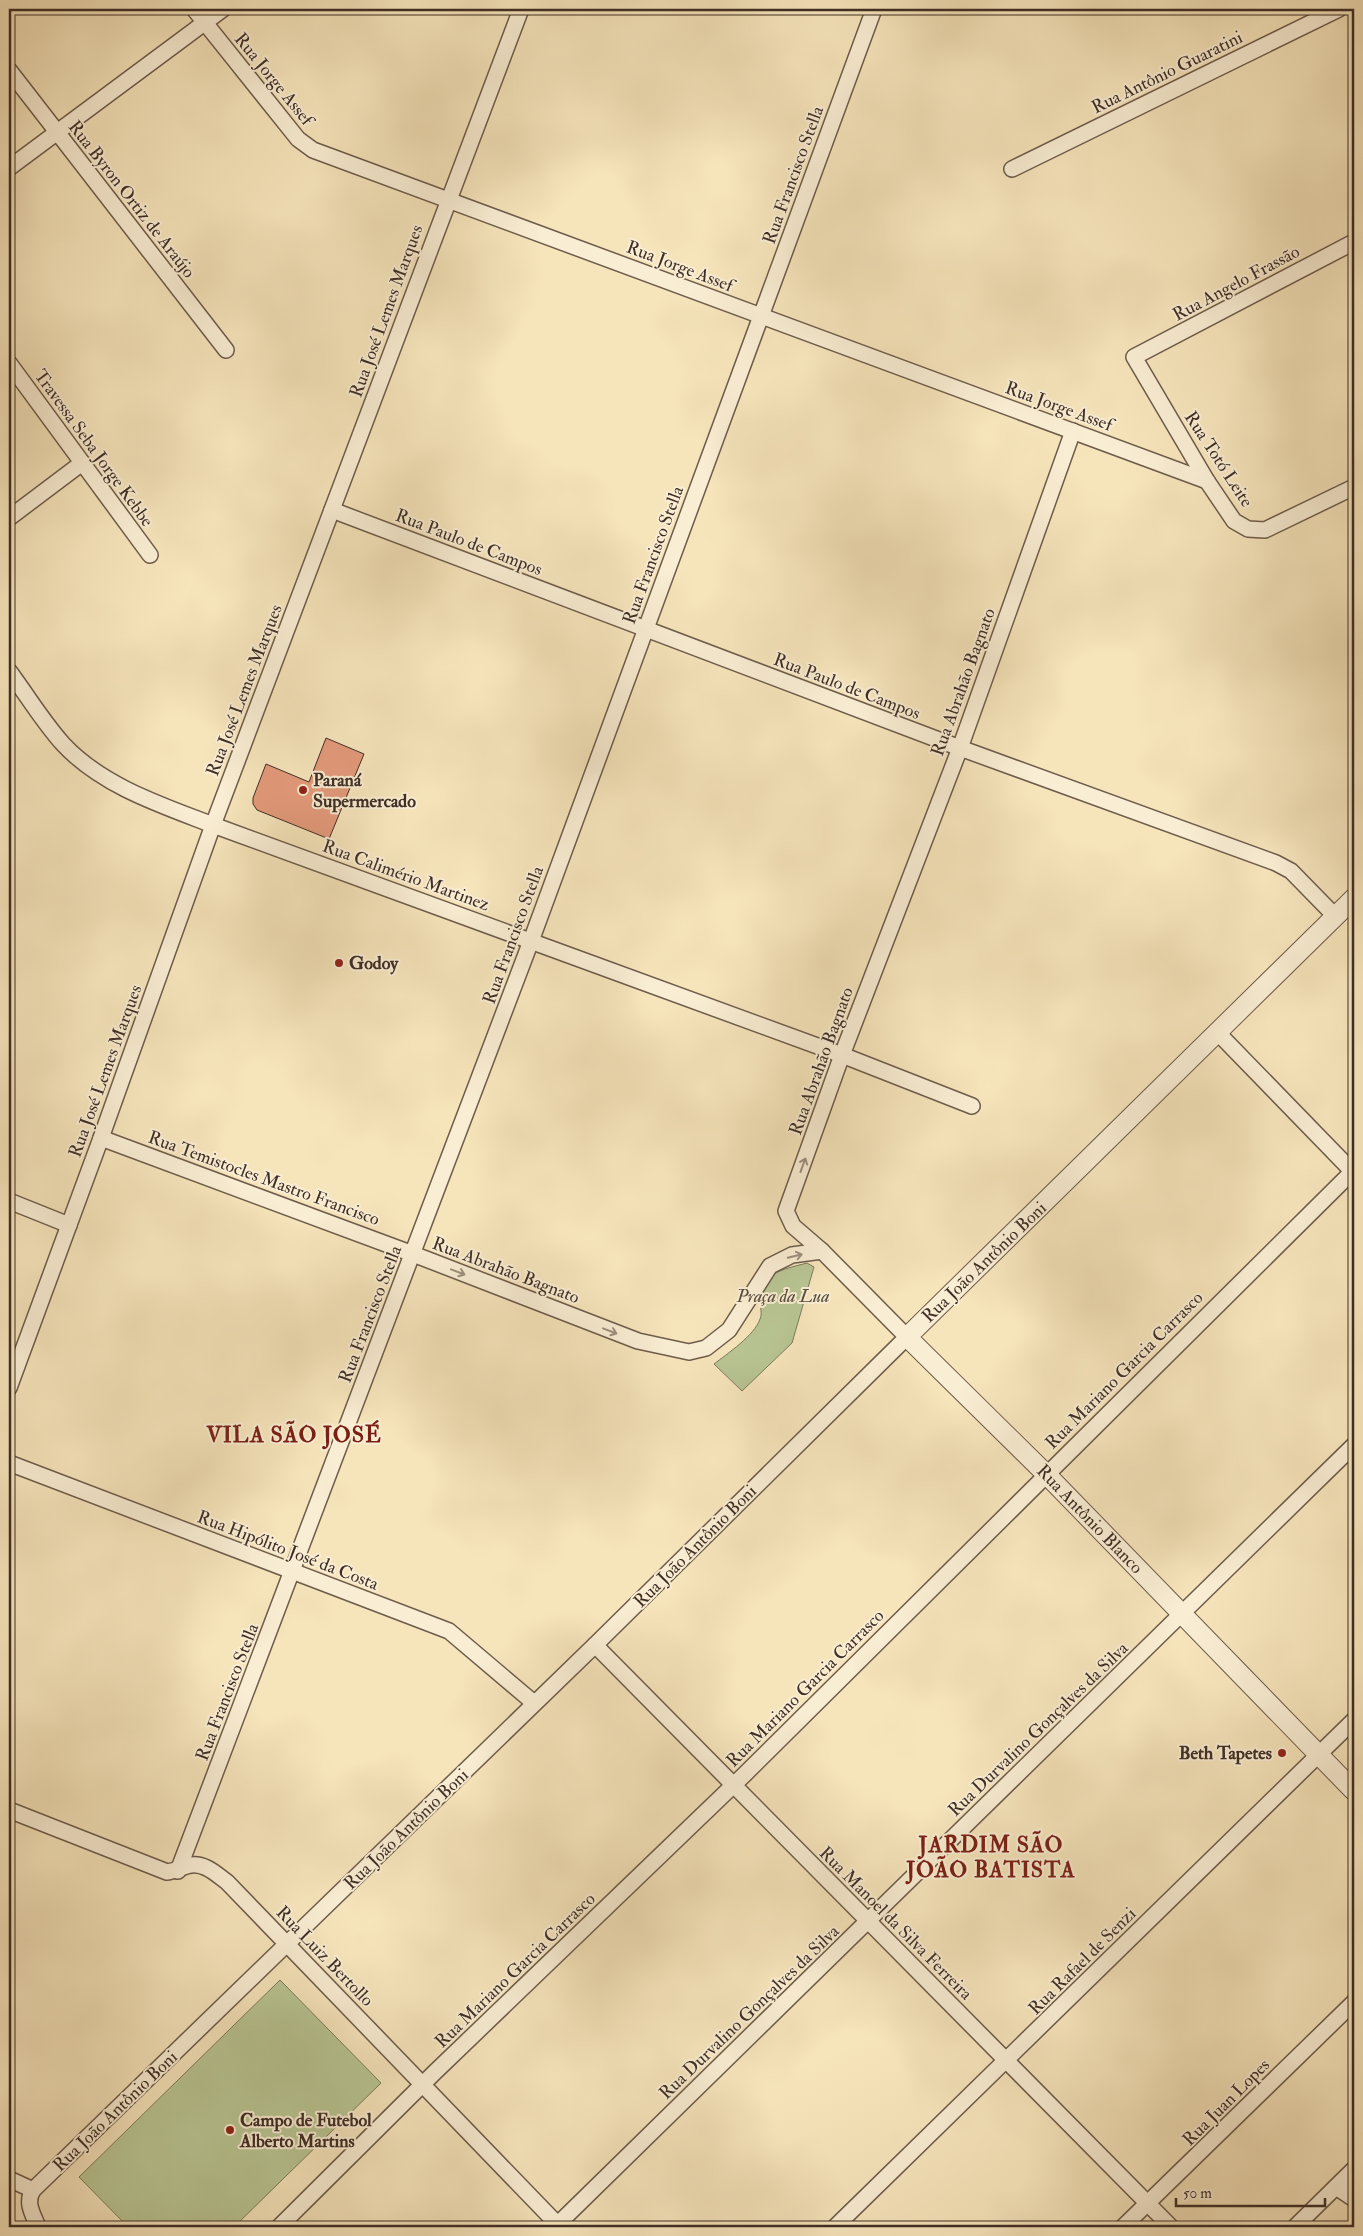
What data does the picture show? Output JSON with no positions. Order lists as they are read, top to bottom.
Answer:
{
  "streets": {
    "street": [
      "Rua Antônio Guaratini",
      "Rua Jorge Assef",
      "Rua Francisco Stella",
      "Rua Byron Ortiz de Araújo",
      "Rua Angelo Frassão",
      "Rua José Lemes Marques",
      "Travessa Seba Jorge Kebbe",
      "Rua Totó Leite",
      "Rua Paulo de Campos",
      "Rua Abrahão Bagnato",
      "Rua Calimério Martinez",
      "Rua Temistocles Mastro Francisco",
      "Rua João Antônio Boni",
      "Rua Mariano Garcia Carrasco",
      "Rua Antônio Blanco",
      "Rua Hipólito José da Costa",
      "Rua Durvalino Gonçalves da Silva",
      "Rua Manoel da Silva Ferreira",
      "Rua Luiz Bertollo",
      "Rua Rafael de Senzi",
      "Rua Juan Lopes"
    ]
  },
  "crossings": [
    ["Rua Jorge Assef", "Rua Francisco Stella"],
    ["Rua Jorge Assef", "Rua José Lemes Marques"],
    ["Rua Jorge Assef", "Rua Totó Leite"],
    ["Rua Jorge Assef", "Rua Abrahão Bagnato"],
    ["Rua Francisco Stella", "Rua Paulo de Campos"],
    ["Rua Francisco Stella", "Rua Abrahão Bagnato"],
    ["Rua Francisco Stella", "Rua Calimério Martinez"],
    ["Rua Francisco Stella", "Rua Temistocles Mastro Francisco"],
    ["Rua Francisco Stella", "Rua Hipólito José da Costa"],
    ["Rua Francisco Stella", "Rua Luiz Bertollo"],
    ["Rua Angelo Frassão", "Rua Totó Leite"],
    ["Rua José Lemes Marques", "Rua Paulo de Campos"],
    ["Rua José Lemes Marques", "Rua Calimério Martinez"],
    ["Rua José Lemes Marques", "Rua Temistocles Mastro Francisco"],
    ["Rua Paulo de Campos", "Rua Abrahão Bagnato"],
    ["Rua Paulo de Campos", "Rua João Antônio Boni"],
    ["Rua Abrahão Bagnato", "Rua Calimério Martinez"],
    ["Rua Abrahão Bagnato", "Rua Temistocles Mastro Francisco"],
    ["Rua Abrahão Bagnato", "Rua Antônio Blanco"],
    ["Rua João Antônio Boni", "Rua Antônio Blanco"],
    ["Rua João Antônio Boni", "Rua Hipólito José da Costa"],
    ["Rua João Antônio Boni", "Rua Manoel da Silva Ferreira"],
    ["Rua João Antônio Boni", "Rua Luiz Bertollo"],
    ["Rua Mariano Garcia Carrasco", "Rua Antônio Blanco"],
    ["Rua Mariano Garcia Carrasco", "Rua Manoel da Silva Ferreira"],
    ["Rua Mariano Garcia Carrasco", "Rua Luiz Bertollo"],
    ["Rua Antônio Blanco", "Rua Durvalino Gonçalves da Silva"],
    ["Rua Antônio Blanco", "Rua Rafael de Senzi"],
    ["Rua Durvalino Gonçalves da Silva", "Rua Manoel da Silva Ferreira"],
    ["Rua Durvalino Gonçalves da Silva", "Rua Luiz Bertollo"],
    ["Rua Manoel da Silva Ferreira", "Rua Rafael de Senzi"],
    ["Rua Manoel da Silva Ferreira", "Rua Juan Lopes"]
  ],
  "districts": ["VILA SÃO JOSÉ", "JARDIM SÃO JOÃO BATISTA"],
  "parks": ["Praça da Lua"],
  "places": [
    "Paraná Supermercado",
    "Godoy",
    "Beth Tapetes",
    "Campo de Futebol Alberto Martins"
  ],
  "scale_bar": "50 m"
}
